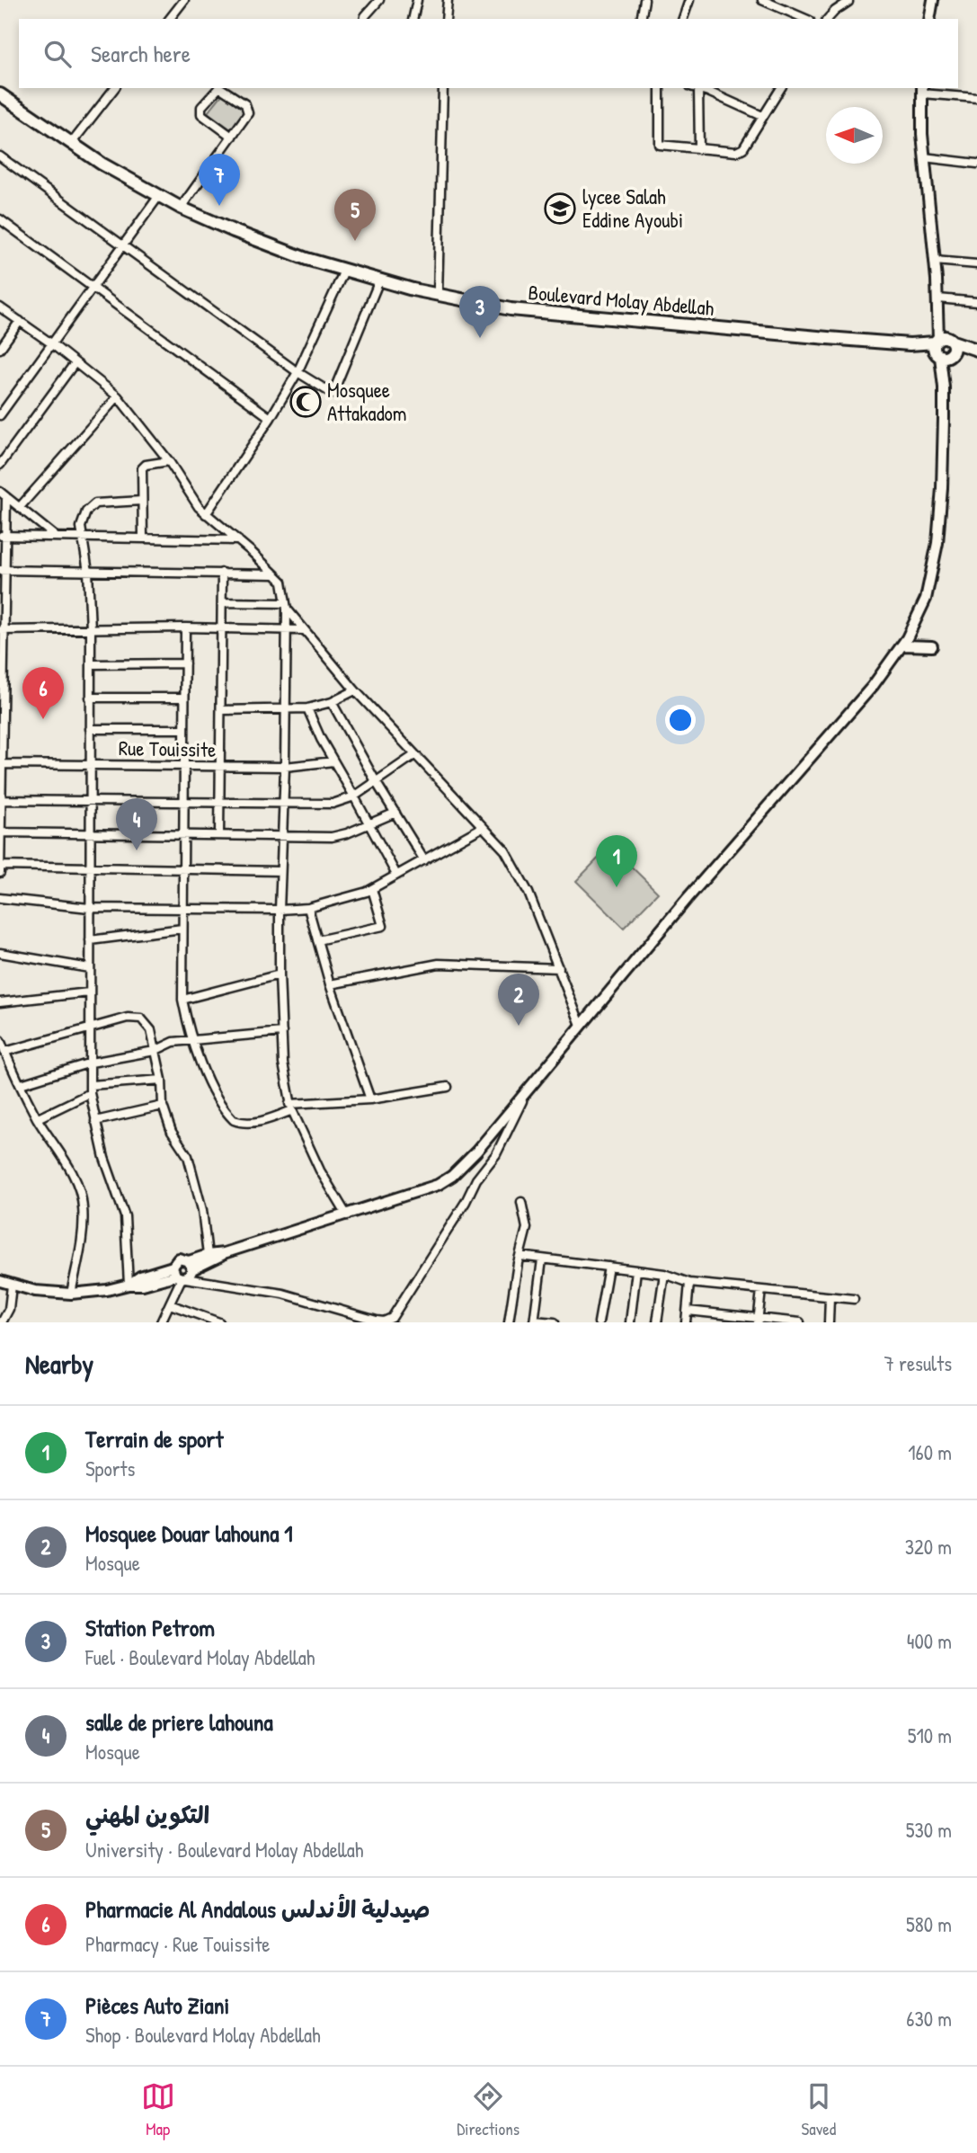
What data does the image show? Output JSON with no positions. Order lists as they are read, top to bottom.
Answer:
{
  "streets": {
    "main road": ["Boulevard Molay Abdellah"],
    "street": ["Rue Touissite"]
  },
  "places": {
    "school or university": ["lycee Salah Eddine Ayoubi"],
    "mosque": ["Mosquee Attakadom"]
  },
  "north": "left",
  "page": {
    "search": "Search here",
    "pins": [
      "7",
      "5",
      "3",
      "6",
      "4",
      "1",
      "2"
    ],
    "heading": ["Nearby", "7 results"],
    "list": [
      {
        "mark": "1",
        "name": "Terrain de sport",
        "note": "Sports",
        "value": "160 m"
      },
      {
        "mark": "2",
        "name": "Mosquee Douar lahouna 1",
        "note": "Mosque",
        "value": "320 m"
      },
      {
        "mark": "3",
        "name": "Station Petrom",
        "note": "Fuel · Boulevard Molay Abdellah",
        "value": "400 m"
      },
      {
        "mark": "4",
        "name": "salle de priere lahouna",
        "note": "Mosque",
        "value": "510 m"
      },
      {
        "mark": "5",
        "name": "التكوين المهني",
        "note": "University · Boulevard Molay Abdellah",
        "value": "530 m"
      },
      {
        "mark": "6",
        "name": "Pharmacie Al Andalous صيدلية الأندلس",
        "note": "Pharmacy · Rue Touissite",
        "value": "580 m"
      },
      {
        "mark": "7",
        "name": "Pièces Auto Ziani",
        "note": "Shop · Boulevard Molay Abdellah",
        "value": "630 m"
      }
    ],
    "nav": ["Map", "Directions", "Saved"]
  }
}
